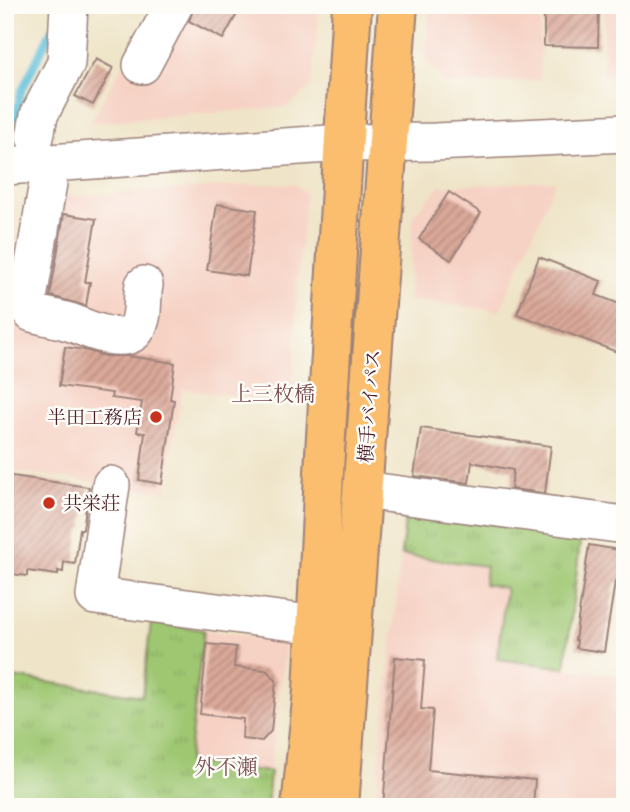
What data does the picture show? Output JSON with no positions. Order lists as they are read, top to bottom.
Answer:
{
  "streets": {
    "highway": ["横手バイパス"]
  },
  "districts": ["上三枚橋", "外不瀬"],
  "places": ["半田工務店", "共栄荘"]
}
